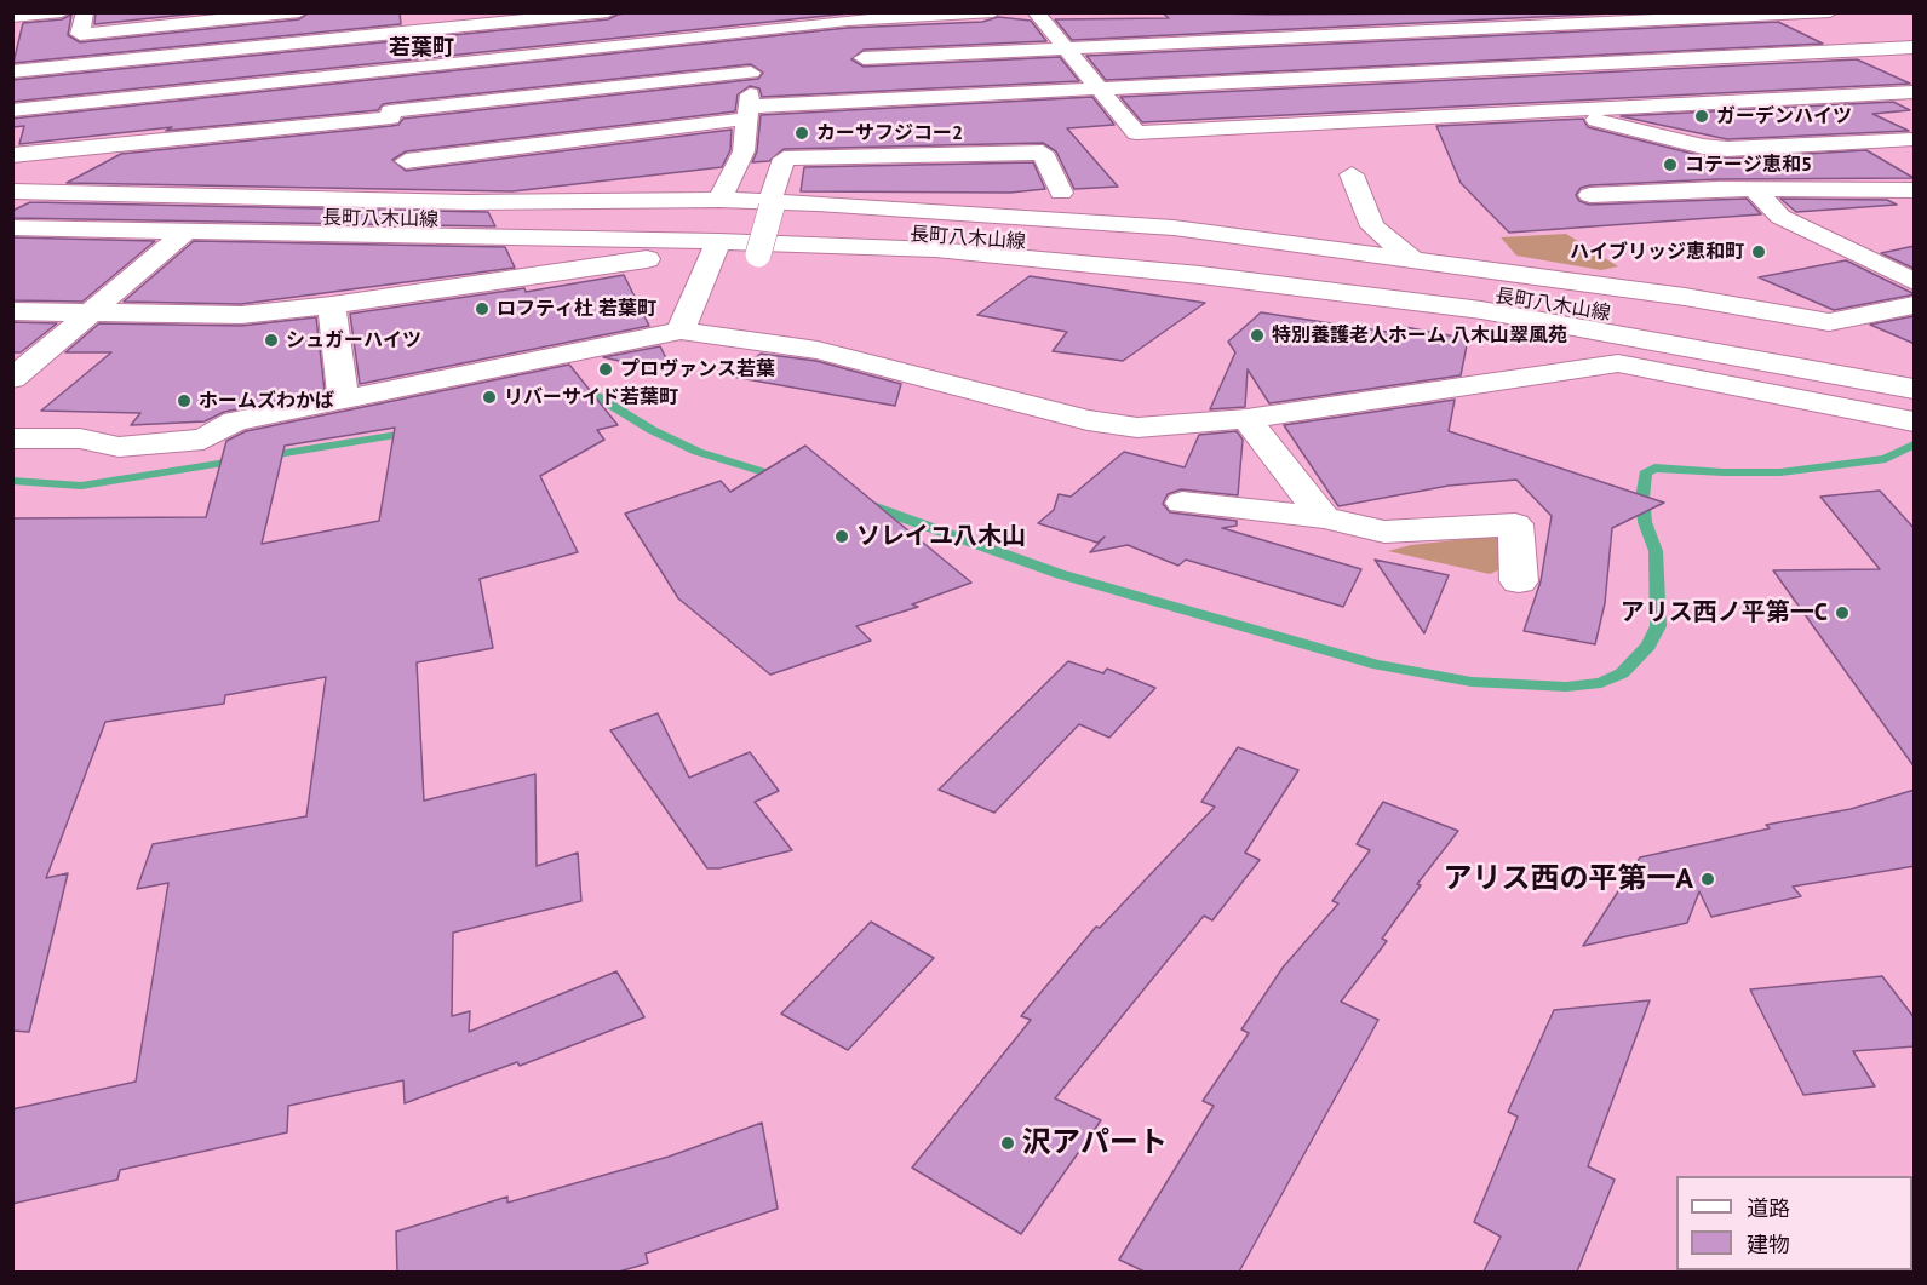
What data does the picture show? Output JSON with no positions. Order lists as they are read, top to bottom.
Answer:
{
  "streets": {
    "street": ["長町八木山線"]
  },
  "districts": ["若葉町"],
  "places": [
    "ガーデンハイツ",
    "カーサフジコー2",
    "コテージ恵和5",
    "ハイブリッジ恵和町",
    "ロフティ杜 若葉町",
    "特別養護老人ホーム 八木山翠風苑",
    "シュガーハイツ",
    "プロヴァンス若葉",
    "リバーサイド若葉町",
    "ホームズわかば",
    "ソレイユ八木山",
    "アリス西ノ平第一C",
    "アリス西の平第一A",
    "沢アパート"
  ],
  "legend": ["道路", "建物"]
}
